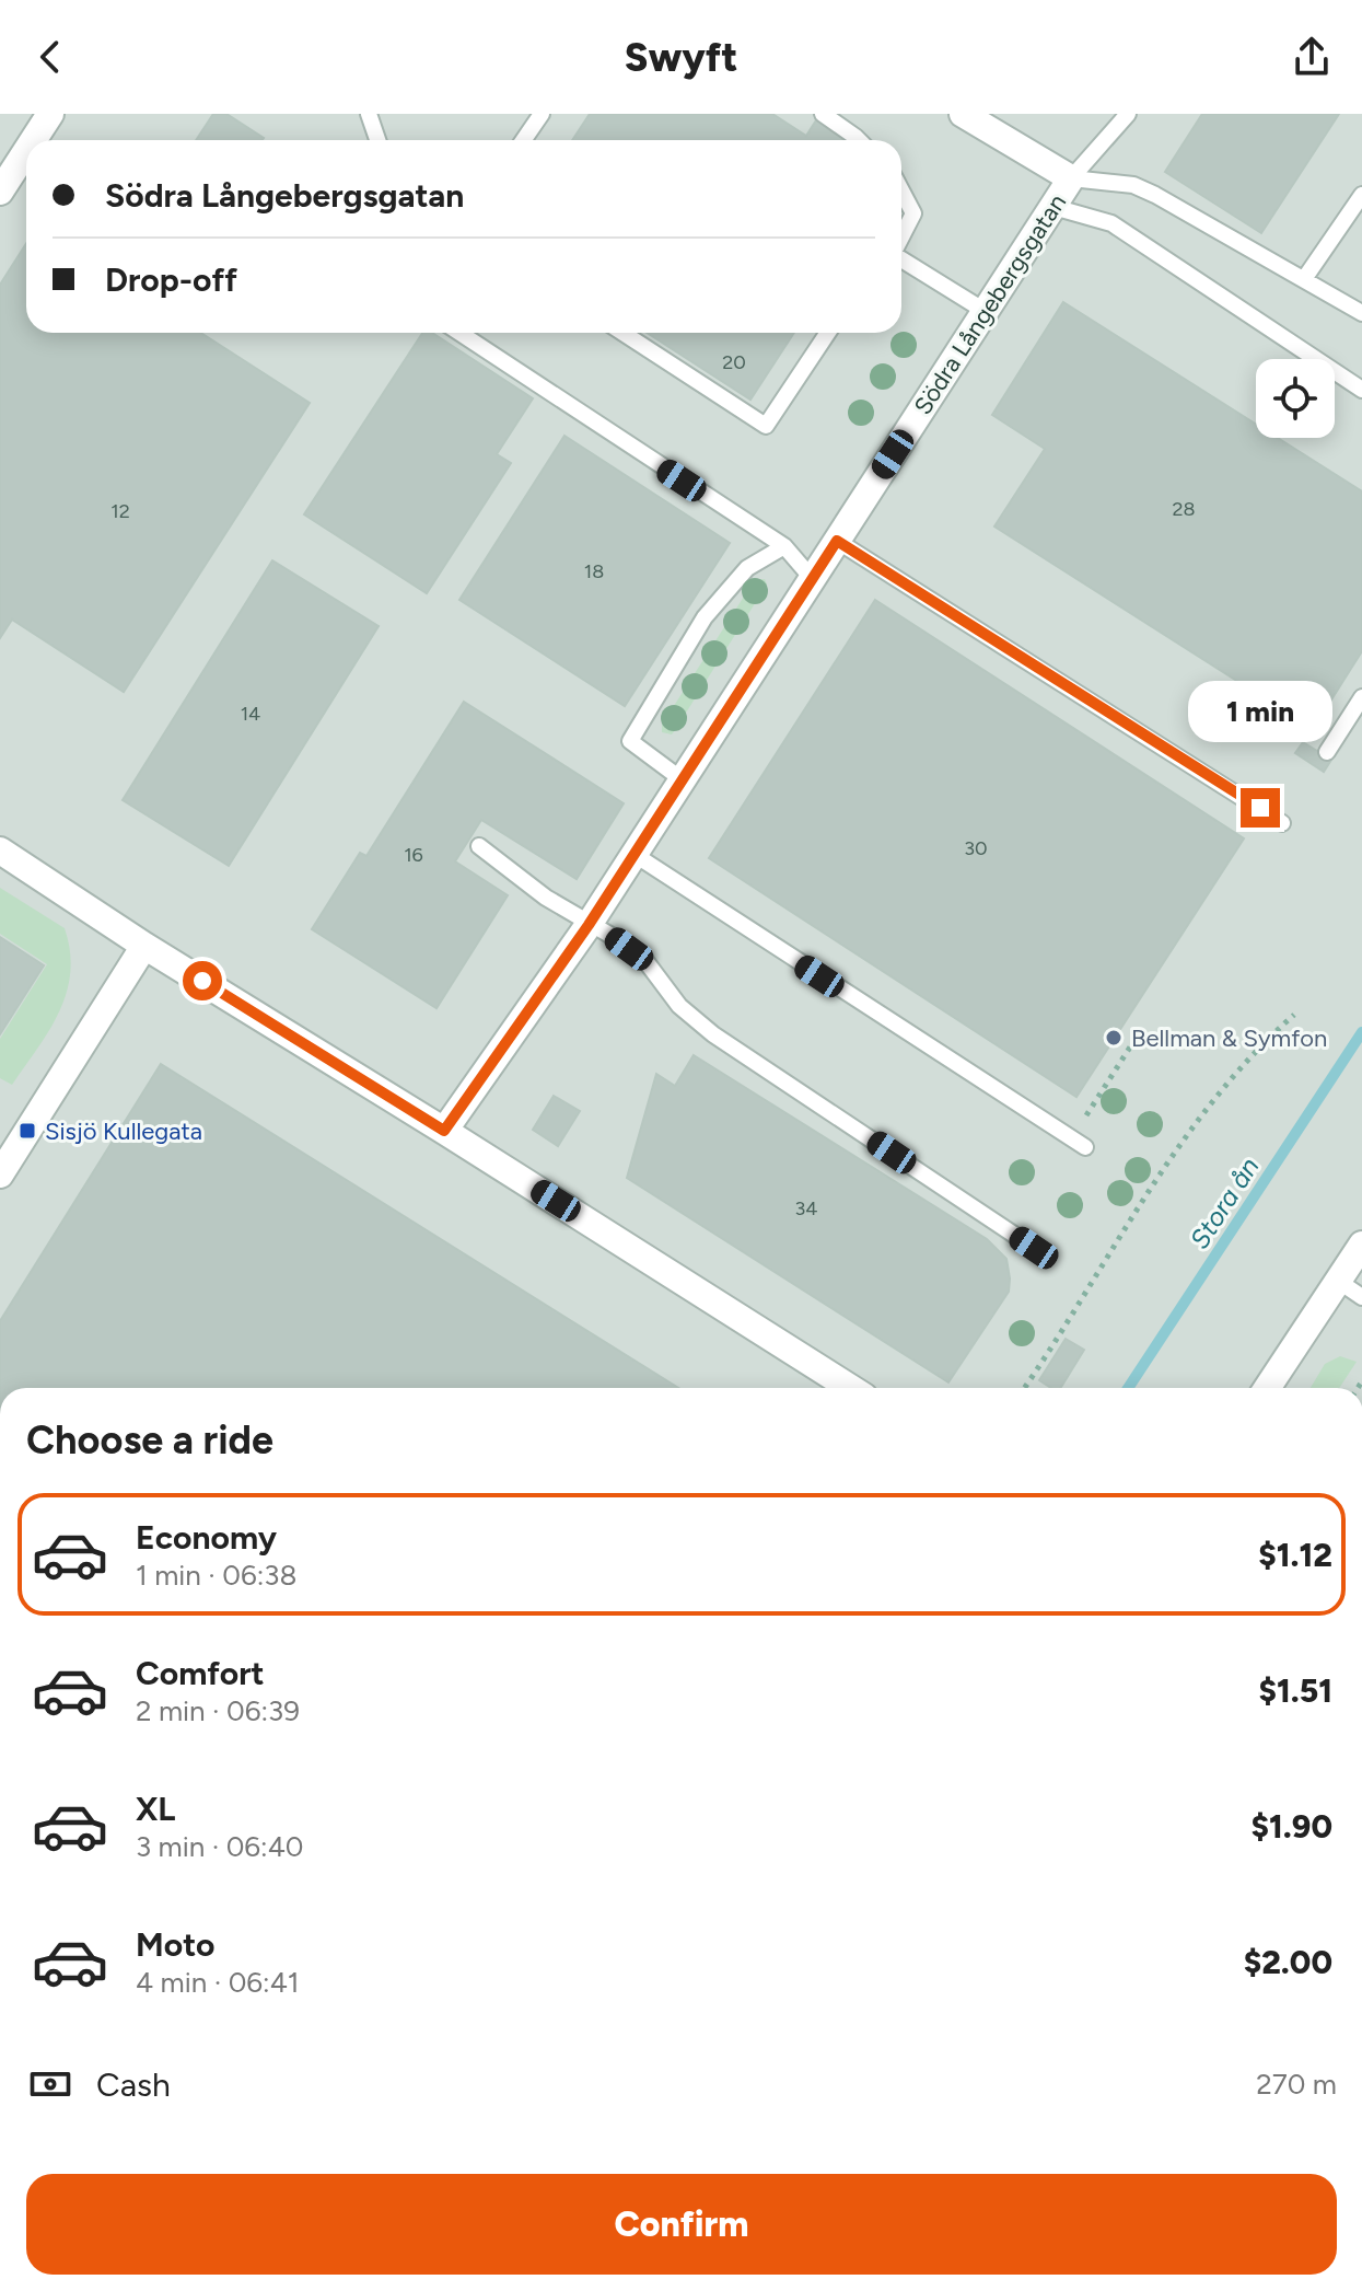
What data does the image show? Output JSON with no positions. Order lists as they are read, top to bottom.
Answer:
{
  "streets": {
    "street": ["Södra Långebergsgatan"]
  },
  "water": ["Stora ån"],
  "places": {
    "other": ["Bellman & Symfon"],
    "transit": ["Sisjö Kullegata"]
  },
  "house_numbers": [
    "20",
    "28",
    "12",
    "18",
    "14",
    "30",
    "16",
    "34"
  ],
  "page": {
    "header": "Swyft",
    "banner": ["Södra Långebergsgatan", "Drop-off"],
    "bubble": "1 min",
    "heading": "Choose a ride",
    "list": [
      {
        "name": "Economy",
        "note": "1 min · 06:38",
        "value": "$1.12"
      },
      {
        "name": "Comfort",
        "note": "2 min · 06:39",
        "value": "$1.51"
      },
      {
        "name": "XL",
        "note": "3 min · 06:40",
        "value": "$1.90"
      },
      {
        "name": "Moto",
        "note": "4 min · 06:41",
        "value": "$2.00"
      }
    ],
    "pay": ["Cash", "270 m"],
    "buttons": "Confirm"
  }
}
